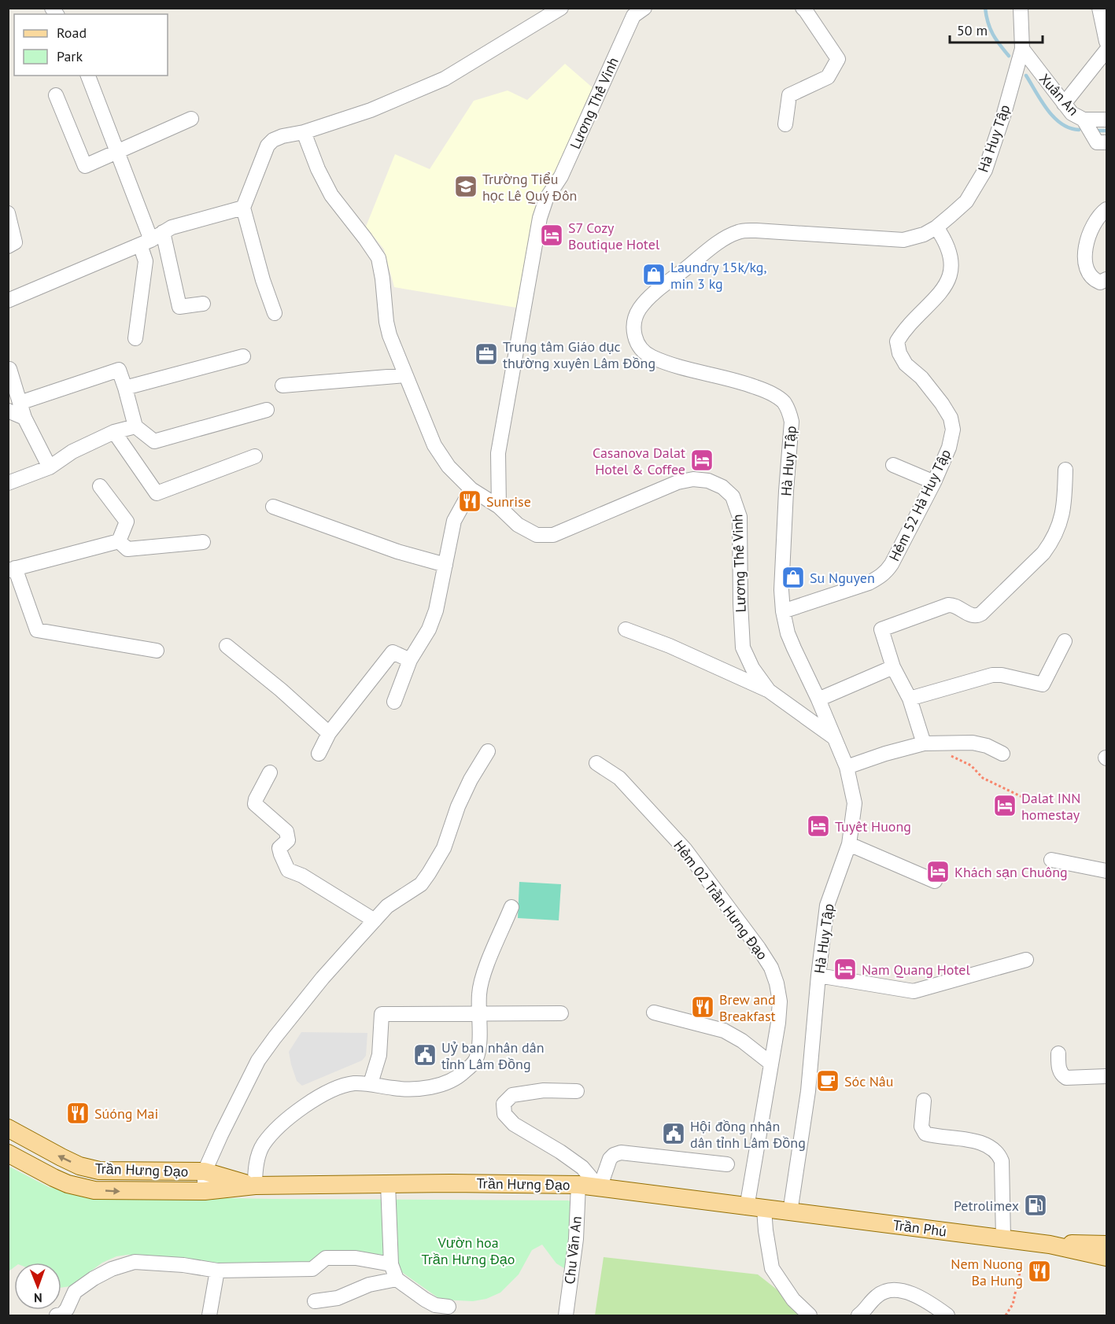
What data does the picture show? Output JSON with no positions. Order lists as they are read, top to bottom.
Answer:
{
  "streets": {
    "main road": ["Trần Hưng Đạo", "Trần Phú"],
    "street": [
      "Xuân An",
      "Lương Thế Vinh",
      "Hà Huy Tập",
      "Hẻm 52 Hà Huy Tập",
      "Hẻm 02 Trần Hưng Đạo",
      "Chu Văn An"
    ]
  },
  "crossings": [
    ["Xuân An", "Hà Huy Tập"],
    ["Lương Thế Vinh", "Hà Huy Tập"],
    ["Hà Huy Tập", "Hẻm 52 Hà Huy Tập"],
    ["Hà Huy Tập", "Trần Hưng Đạo"],
    ["Hà Huy Tập", "Trần Phú"],
    ["Hẻm 02 Trần Hưng Đạo", "Trần Hưng Đạo"],
    ["Trần Hưng Đạo", "Trần Phú"],
    ["Trần Hưng Đạo", "Chu Văn An"]
  ],
  "parks": ["Vườn hoa Trần Hưng Đạo"],
  "places": {
    "school or university": ["Trường Tiểu học Lê Quý Đôn"],
    "hotel": [
      "S7 Cozy Boutique Hotel",
      "Casanova Dalat Hotel & Coffee",
      "Dalat INN homestay",
      "Tuyêt Huong",
      "Khách sạn Chuông",
      "Nam Quang Hotel"
    ],
    "shop": ["Laundry 15k/kg, min 3 kg", "Su Nguyen"],
    "office": ["Trung tâm Giáo dục thường xuyên Lâm Đồng"],
    "restaurant": [
      "Sunrise",
      "Brew and Breakfast",
      "Súóng Mai",
      "Nem Nuong Ba Hung"
    ],
    "public building": ["Uỷ ban nhân dân tỉnh Lâm Đồng", "Hội đồng nhân dân tỉnh Lâm Đồng"],
    "cafe": ["Sóc Nâu"],
    "fuel station": ["Petrolimex"]
  },
  "legend": ["Road", "Park"],
  "scale_bar": "50 m",
  "north": "bottom"
}
